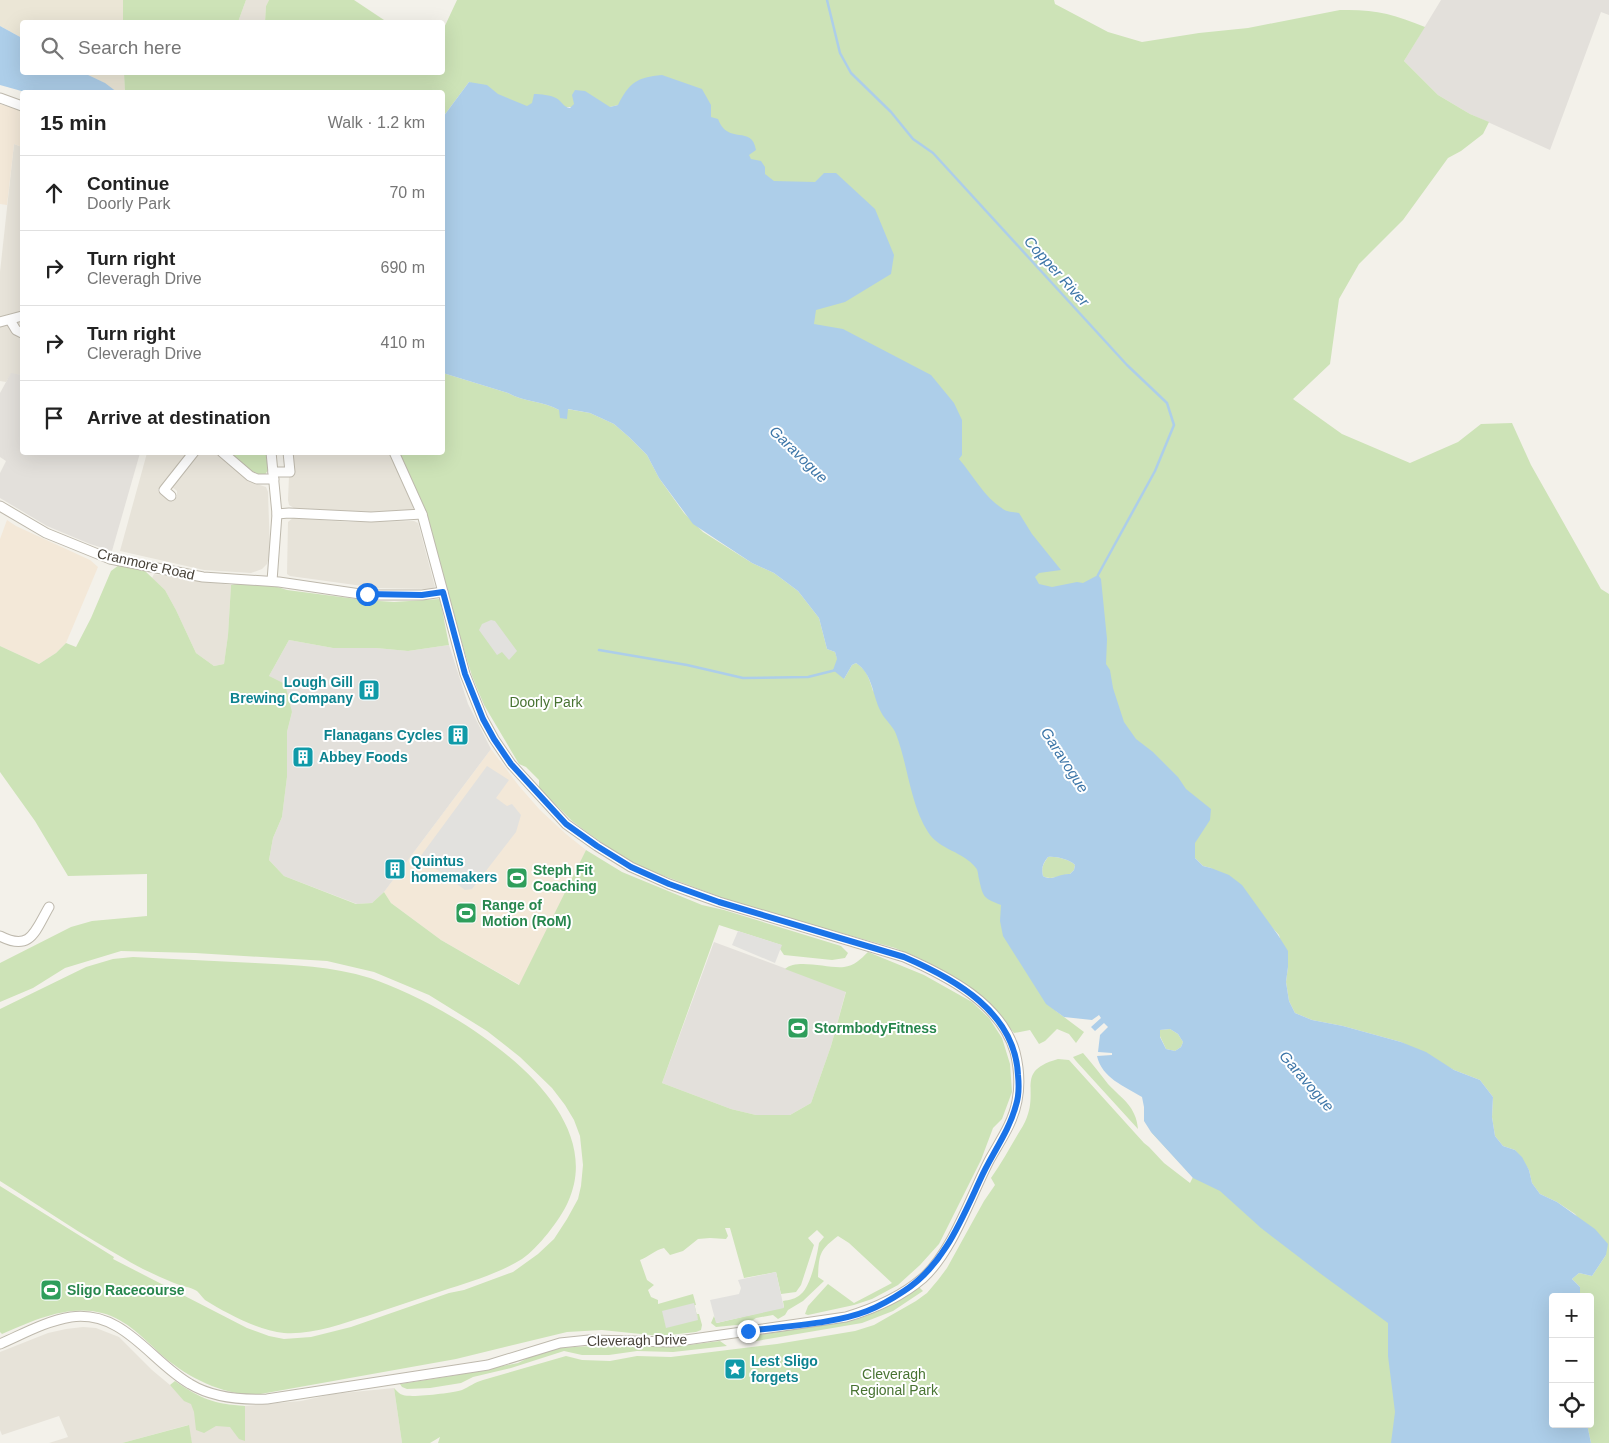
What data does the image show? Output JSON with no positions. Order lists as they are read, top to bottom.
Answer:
{
  "streets": {
    "street": ["Cranmore Road", "Cleveragh Drive"]
  },
  "water": ["Copper River", "Garavogue"],
  "parks": ["Doorly Park", "Cleveragh Regional Park"],
  "places": {
    "building": [
      "Lough Gill Brewing Company",
      "Flanagans Cycles",
      "Abbey Foods",
      "Quintus homemakers"
    ],
    "sports": [
      "Steph Fit Coaching",
      "Range of Motion (RoM)",
      "StormbodyFitness",
      "Sligo Racecourse"
    ],
    "place": ["Lest Sligo forgets"]
  },
  "page": {
    "search": "Search here",
    "heading": ["15 min", "Walk · 1.2 km"],
    "list": [
      ["Continue", "Doorly Park", "70 m"],
      ["Turn right", "Cleveragh Drive", "690 m"],
      ["Turn right", "Cleveragh Drive", "410 m"],
      "Arrive at destination"
    ],
    "map_buttons": ["+", "−"]
  }
}
